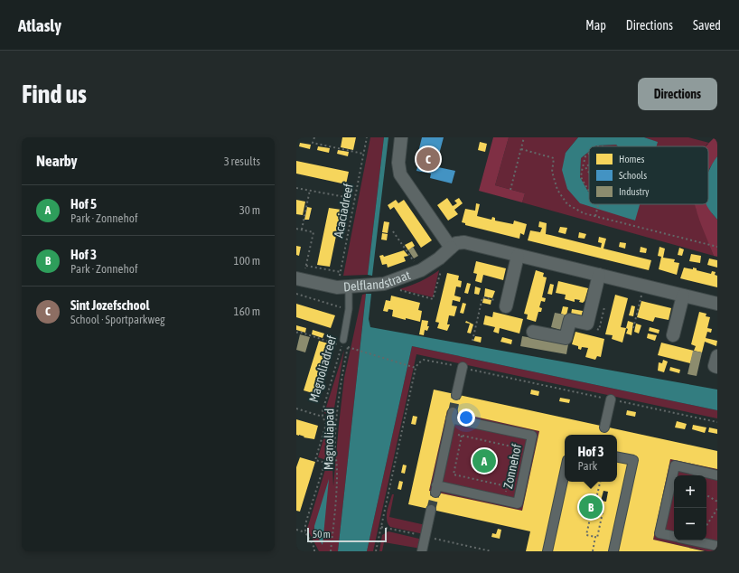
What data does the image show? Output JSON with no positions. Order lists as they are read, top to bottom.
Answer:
{
  "streets": {
    "street": ["Delflandstraat", "Zonnehof"],
    "lane": ["Magnoliadreef"],
    "path": ["Acaciadreef", "Magnoliapad"]
  },
  "crossings": [
    ["Acaciadreef", "Delflandstraat"],
    ["Acaciadreef", "Magnoliadreef"],
    ["Delflandstraat", "Magnoliadreef"],
    ["Magnoliadreef", "Magnoliapad"]
  ],
  "legend": ["Homes", "Schools", "Industry"],
  "scale_bar": "50 m",
  "page": {
    "header": "Atlasly",
    "nav": ["Map", "Directions", "Saved"],
    "buttons": "Directions",
    "title": "Find us",
    "heading": ["Nearby", "3 results"],
    "pins": ["C", "A", "B"],
    "list": [
      {
        "mark": "A",
        "name": "Hof 5",
        "note": "Park · Zonnehof",
        "value": "30 m"
      },
      {
        "mark": "B",
        "name": "Hof 3",
        "note": "Park · Zonnehof",
        "value": "100 m"
      },
      {
        "mark": "C",
        "name": "Sint Jozefschool",
        "note": "School · Sportparkweg",
        "value": "160 m"
      }
    ],
    "popup": ["Hof 3", "Park"],
    "map_buttons": ["+", "−"],
    "scale": "50 m"
  }
}
